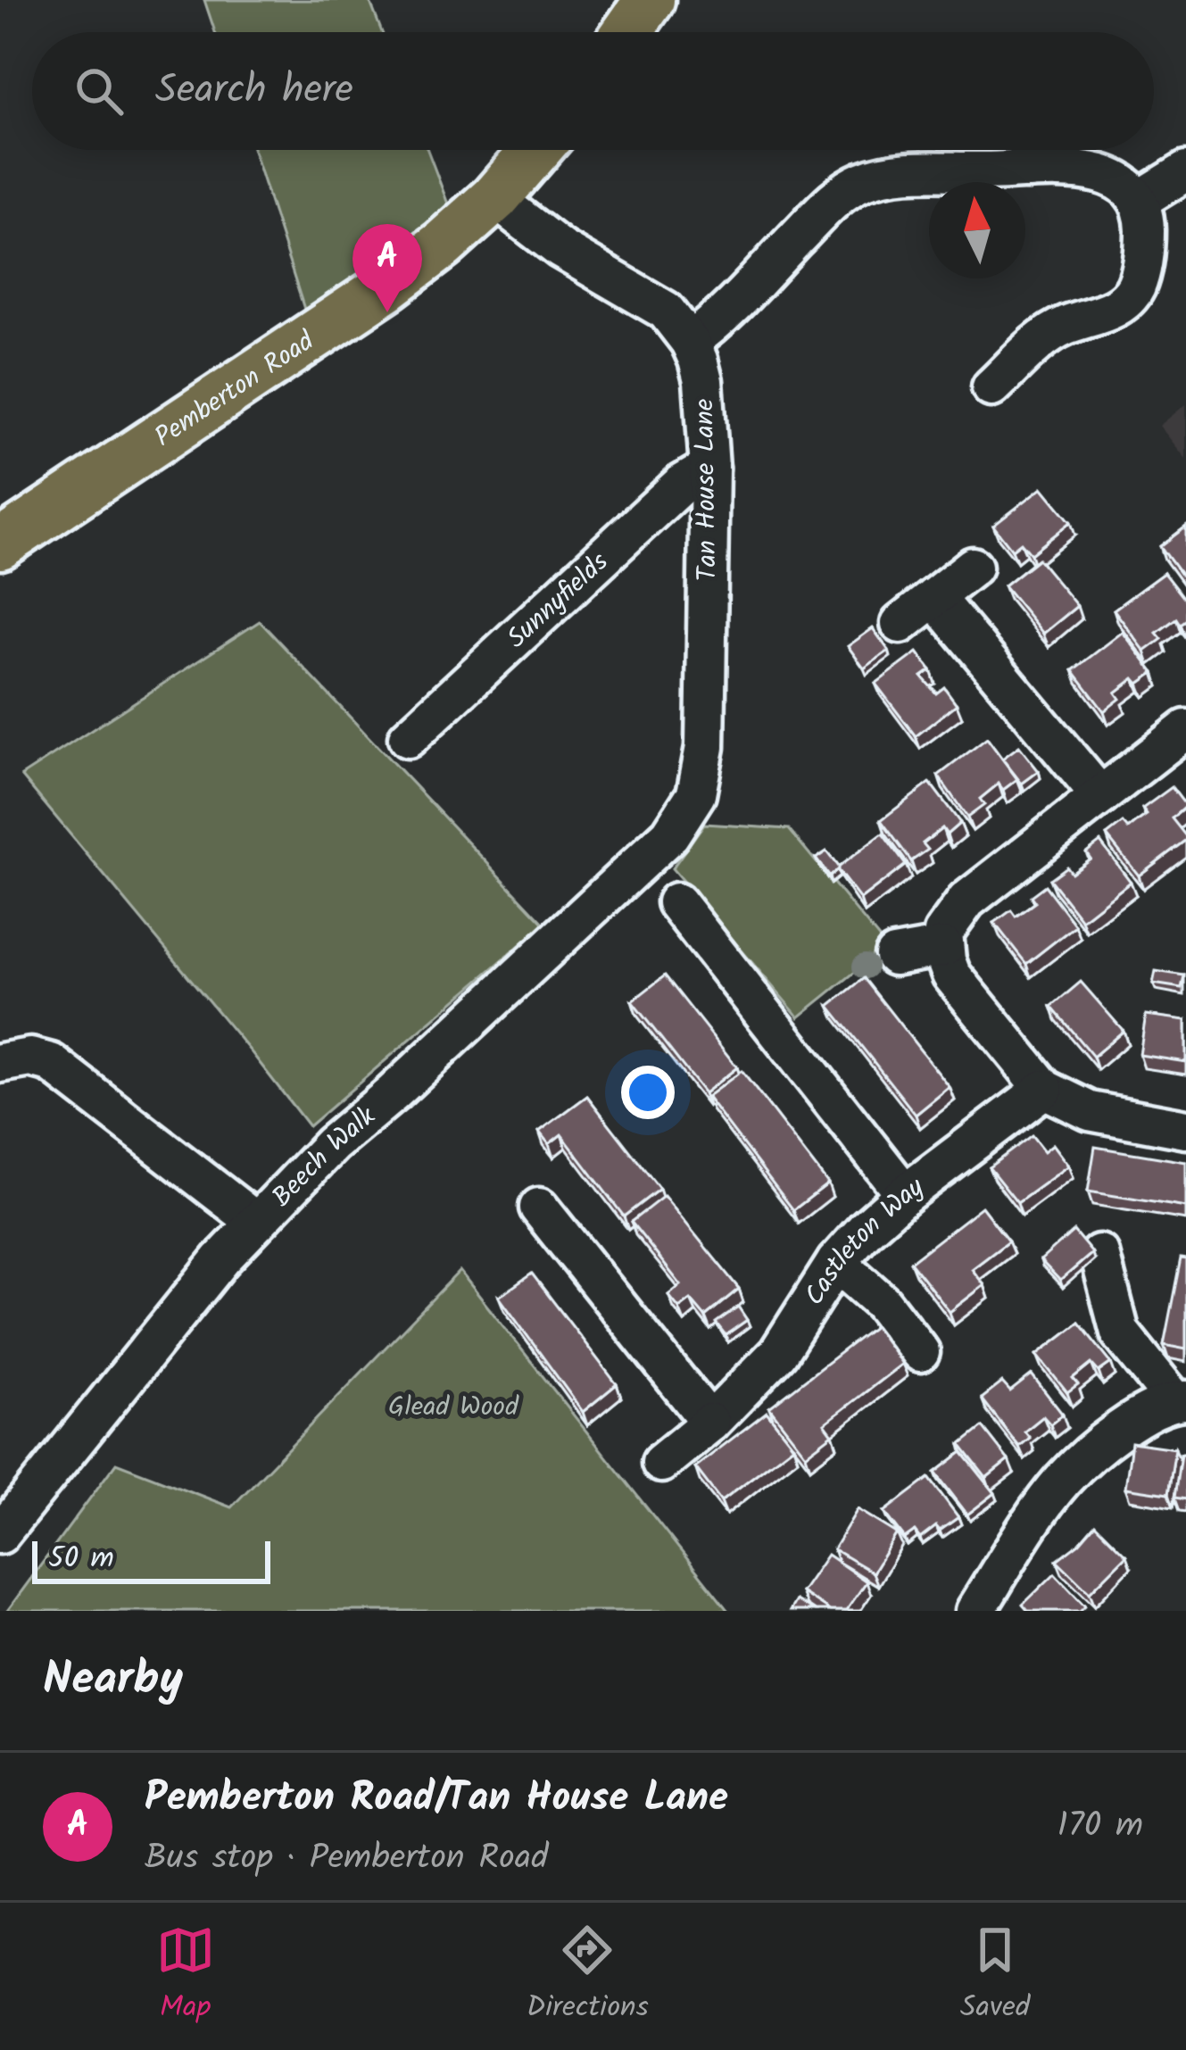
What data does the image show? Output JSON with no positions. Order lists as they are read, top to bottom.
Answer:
{
  "streets": {
    "main road": ["Pemberton Road"],
    "street": [
      "Tan House Lane",
      "Sunnyfields",
      "Beech Walk",
      "Castleton Way"
    ]
  },
  "crossings": [
    ["Pemberton Road", "Tan House Lane"],
    ["Tan House Lane", "Sunnyfields"],
    ["Tan House Lane", "Beech Walk"]
  ],
  "parks": ["Glead Wood"],
  "scale_bar": "50 m",
  "north": "top",
  "page": {
    "search": "Search here",
    "pins": "A",
    "scale": "50 m",
    "heading": "Nearby",
    "list": [
      {
        "mark": "A",
        "name": "Pemberton Road/Tan House Lane",
        "note": "Bus stop · Pemberton Road",
        "value": "170 m"
      }
    ],
    "nav": ["Map", "Directions", "Saved"]
  }
}
